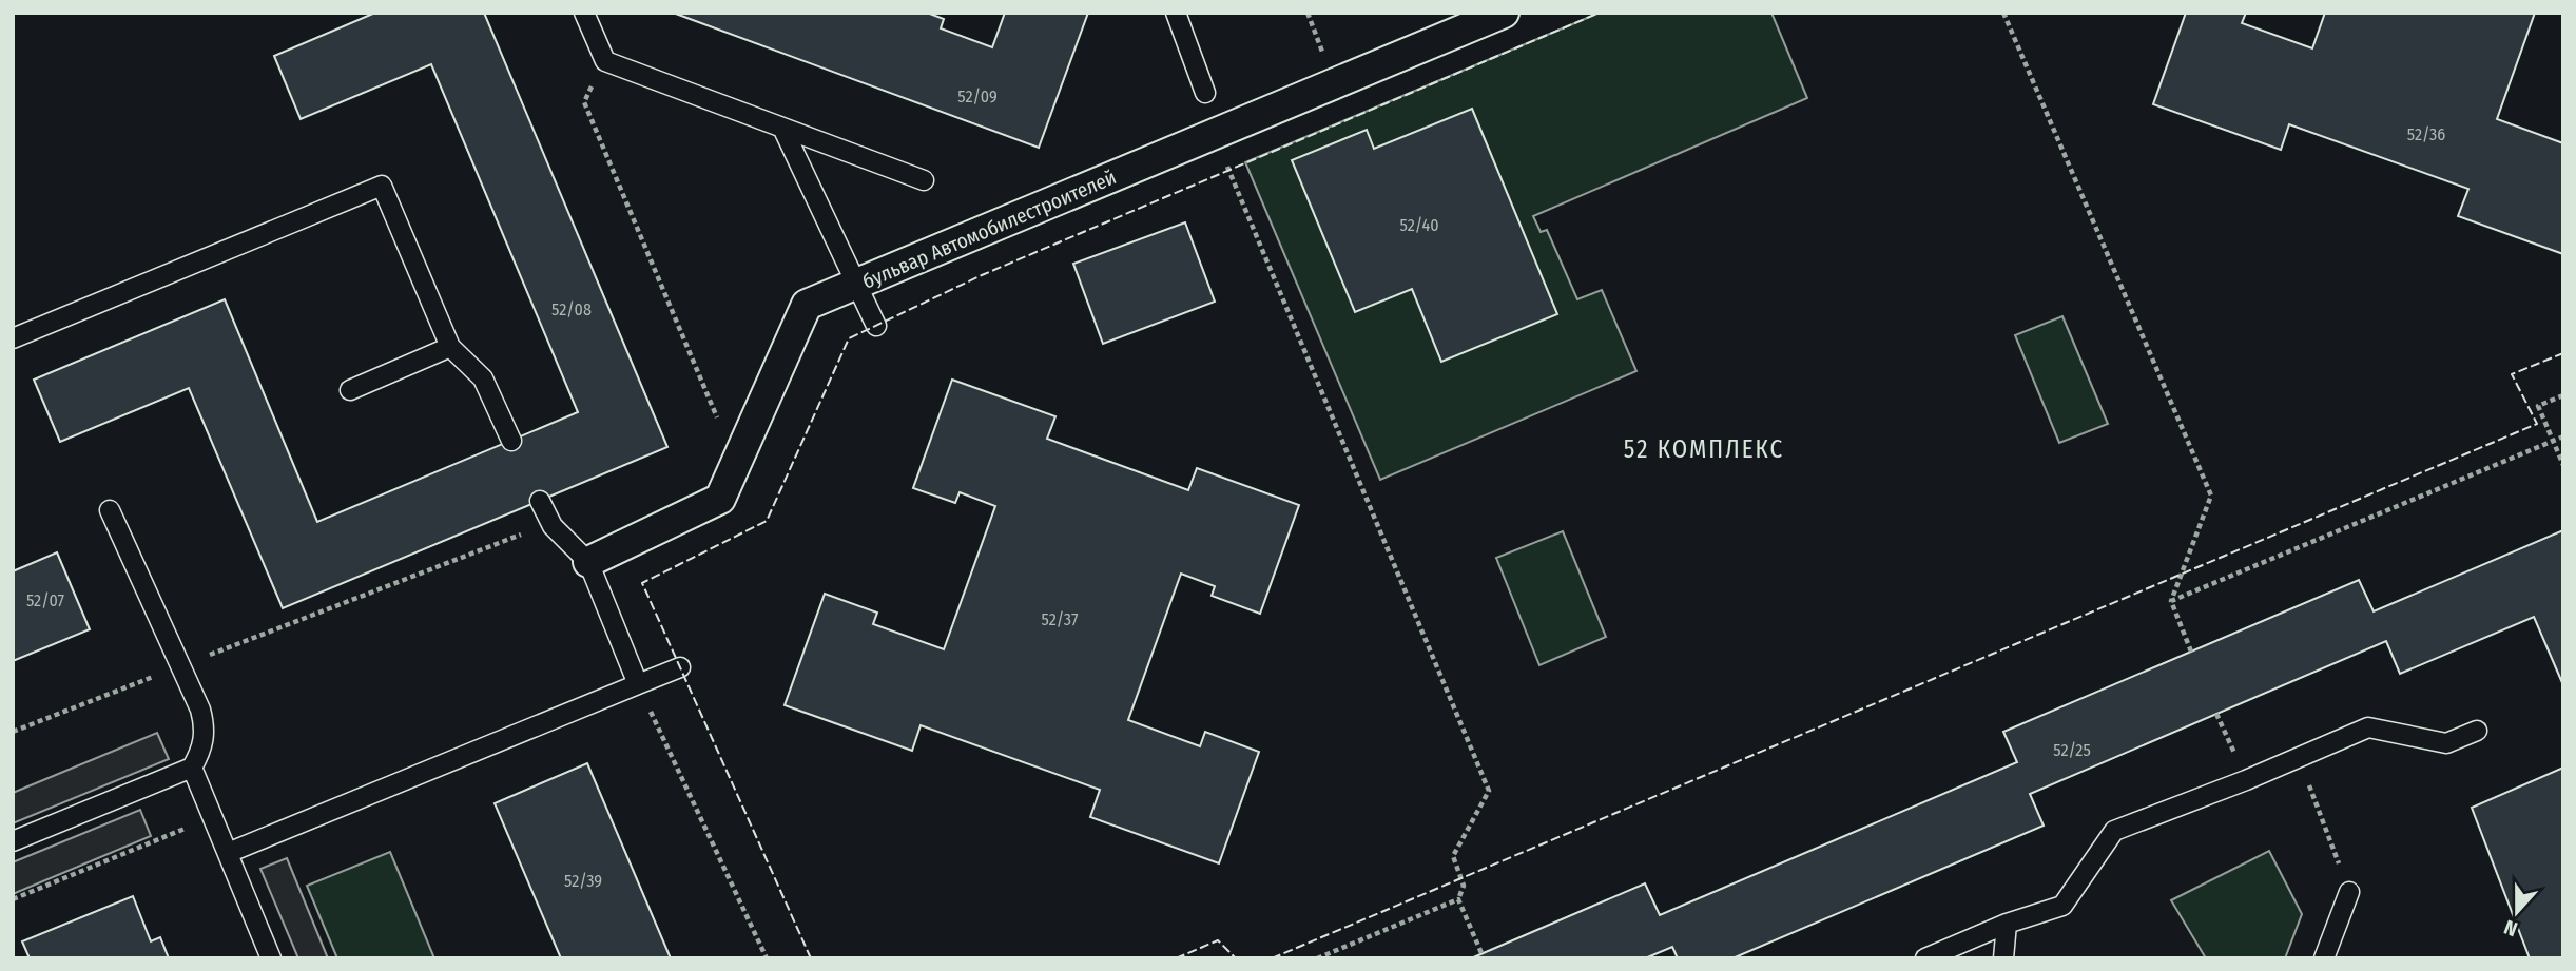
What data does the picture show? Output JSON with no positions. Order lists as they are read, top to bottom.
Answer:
{
  "streets": {
    "street": ["бульвар Автомобилестроителей"]
  },
  "districts": ["52 КОМПЛЕКС"],
  "house_numbers": [
    "52/09",
    "52/36",
    "52/40",
    "52/08",
    "52/07",
    "52/37",
    "52/25",
    "52/39"
  ],
  "north": "bottom"
}
